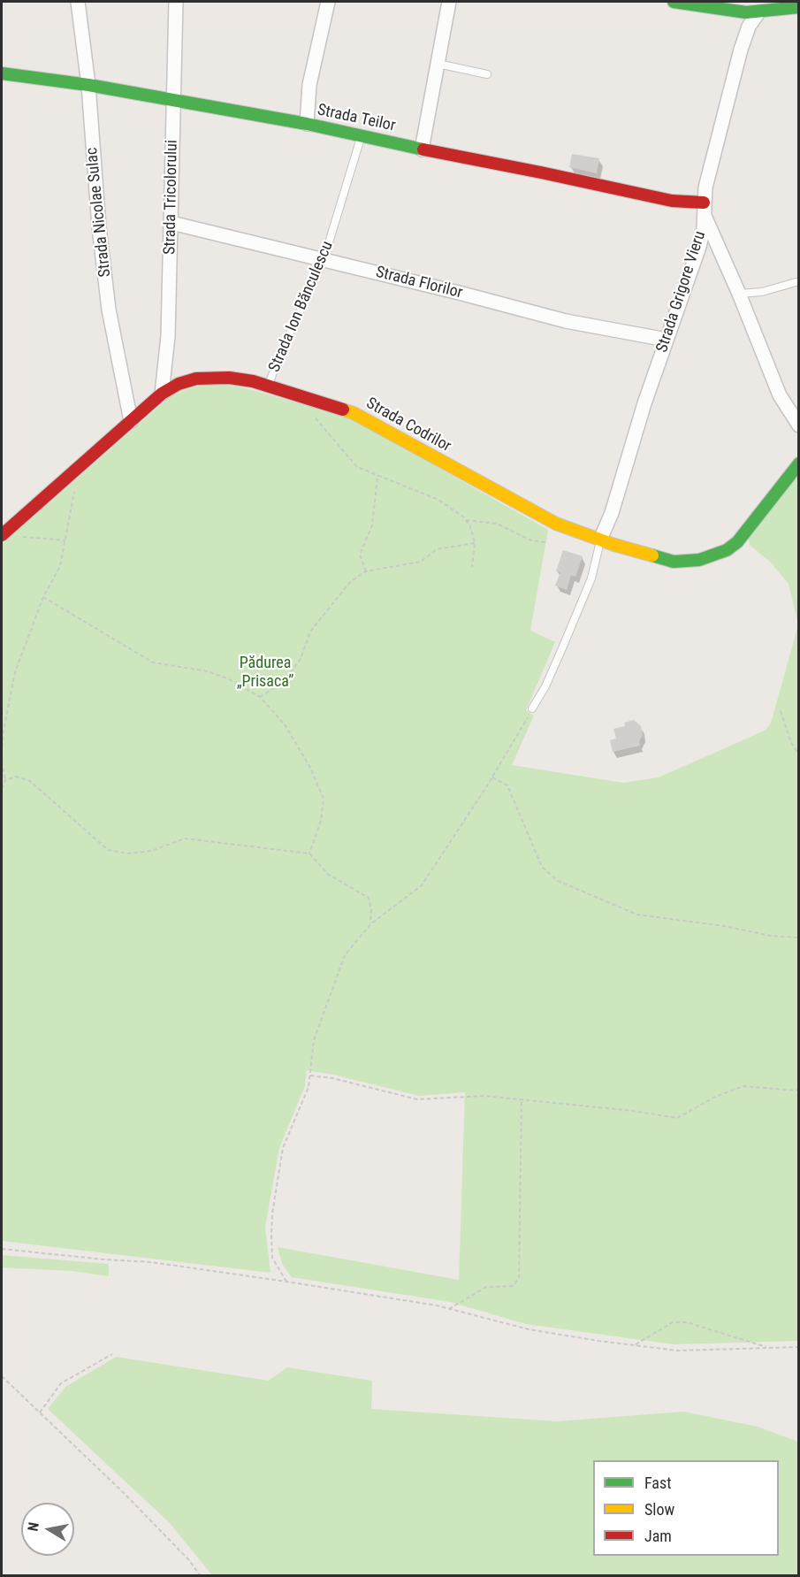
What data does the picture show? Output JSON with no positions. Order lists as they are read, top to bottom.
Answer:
{
  "streets": {
    "street": [
      "Strada Teilor",
      "Strada Tricolorului",
      "Strada Nicolae Sulac",
      "Strada Florilor",
      "Strada Grigore Vieru",
      "Strada Codrilor"
    ],
    "lane": ["Strada Ion Bănculescu"]
  },
  "crossings": [
    ["Strada Teilor", "Strada Tricolorului"],
    ["Strada Teilor", "Strada Nicolae Sulac"],
    ["Strada Teilor", "Strada Grigore Vieru"],
    ["Strada Teilor", "Strada Ion Bănculescu"],
    ["Strada Tricolorului", "Strada Florilor"],
    ["Strada Tricolorului", "Strada Codrilor"],
    ["Strada Nicolae Sulac", "Strada Codrilor"],
    ["Strada Florilor", "Strada Grigore Vieru"],
    ["Strada Florilor", "Strada Ion Bănculescu"],
    ["Strada Grigore Vieru", "Strada Codrilor"],
    ["Strada Ion Bănculescu", "Strada Codrilor"]
  ],
  "parks": ["Pădurea „Prisaca”"],
  "legend": ["Fast", "Slow", "Jam"],
  "north": "left"
}
